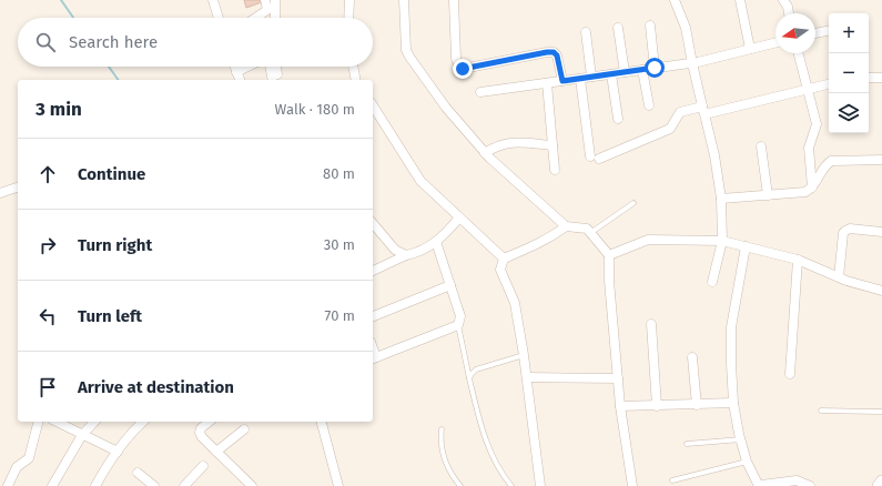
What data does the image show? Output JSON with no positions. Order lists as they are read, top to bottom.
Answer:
{
  "north": "left",
  "page": {
    "map_buttons": ["+", "−"],
    "search": "Search here",
    "heading": ["3 min", "Walk · 180 m"],
    "list": [
      ["Continue", "80 m"],
      ["Turn right", "30 m"],
      ["Turn left", "70 m"],
      "Arrive at destination"
    ]
  }
}
